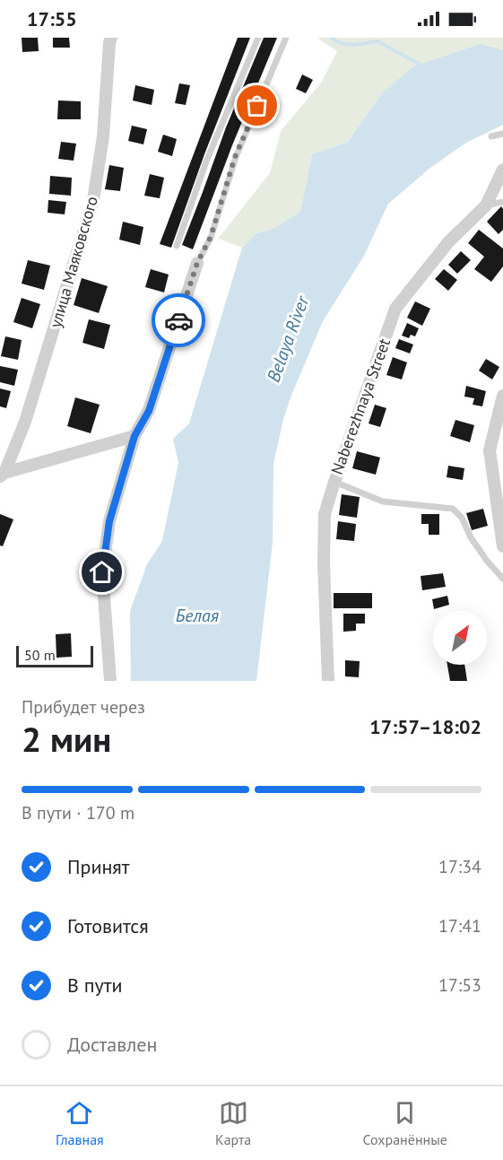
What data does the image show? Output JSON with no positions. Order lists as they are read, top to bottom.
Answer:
{
  "streets": {
    "street": ["улица Маяковского", "Naberezhnaya Street"]
  },
  "water": ["Belaya River", "Белая"],
  "scale_bar": "50 m",
  "north": "top right",
  "page": {
    "status": "17:55",
    "scale": "50 m",
    "heading": ["2 мин", "Прибудет через", "17:57–18:02"],
    "bar": "В пути · 170 m",
    "list": [
      ["Принят", "17:34"],
      ["Готовится", "17:41"],
      ["В пути", "17:53"],
      "Доставлен"
    ],
    "tabs": ["Главная", "Карта", "Сохранённые"]
  }
}
